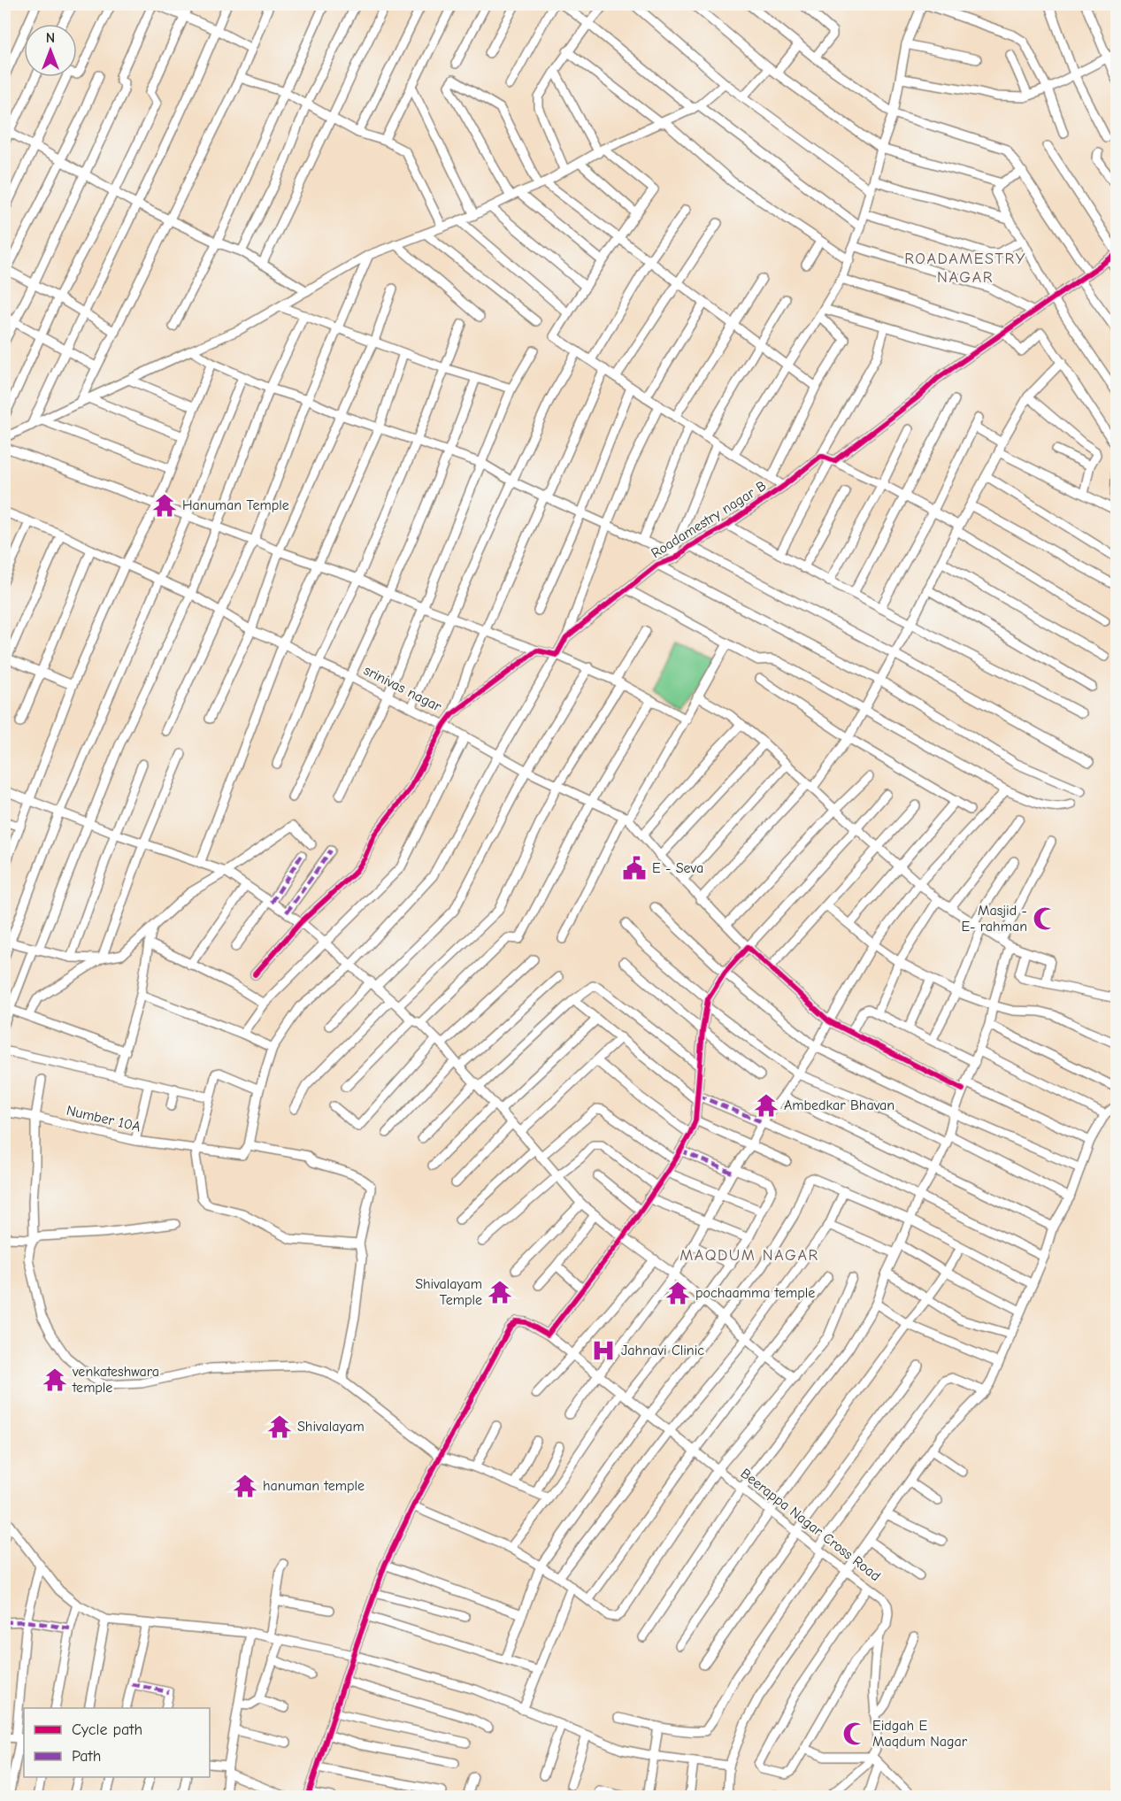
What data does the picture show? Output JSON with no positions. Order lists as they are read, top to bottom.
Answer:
{
  "streets": {
    "street": [
      "Roadamestry nagar B",
      "srinivas nagar",
      "Number 10A",
      "Beerappa Nagar Cross Road"
    ]
  },
  "crossings": [
    ["Roadamestry nagar B", "srinivas nagar"],
    ["Roadamestry nagar B", "Number 10A"]
  ],
  "districts": ["ROADAMESTRY NAGAR", "MAQDUM NAGAR"],
  "places": {
    "temple": [
      "Hanuman Temple",
      "Ambedkar Bhavan",
      "Shivalayam Temple",
      "pochaamma temple",
      "venkateshwara temple",
      "Shivalayam",
      "hanuman temple"
    ],
    "public building": ["E - Seva"],
    "mosque": ["Masjid - E- rahman", "Eidgah E Maqdum Nagar"],
    "hospital": ["Jahnavi Clinic"]
  },
  "legend": ["Cycle path", "Path"],
  "north": "top"
}
